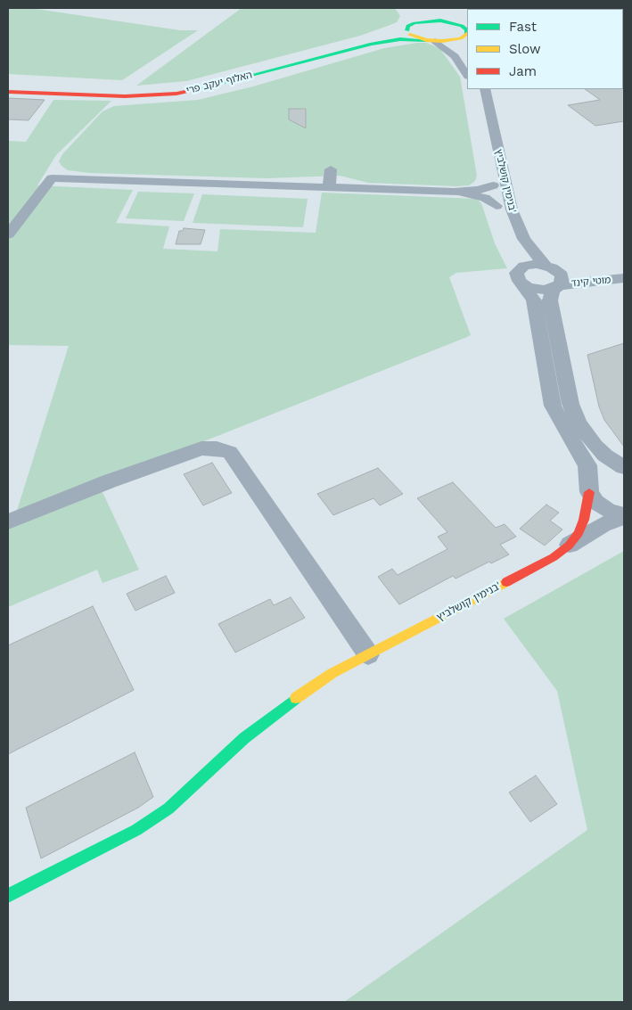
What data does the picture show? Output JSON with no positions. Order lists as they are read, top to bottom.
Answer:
{
  "streets": {
    "street": ["האלוף יעקב פרי", "בנימין קושלביץ'", "מוטי קינד"]
  },
  "crossings": [
    ["בנימין קושלביץ'", "מוטי קינד"]
  ],
  "legend": ["Fast", "Slow", "Jam"]
}
